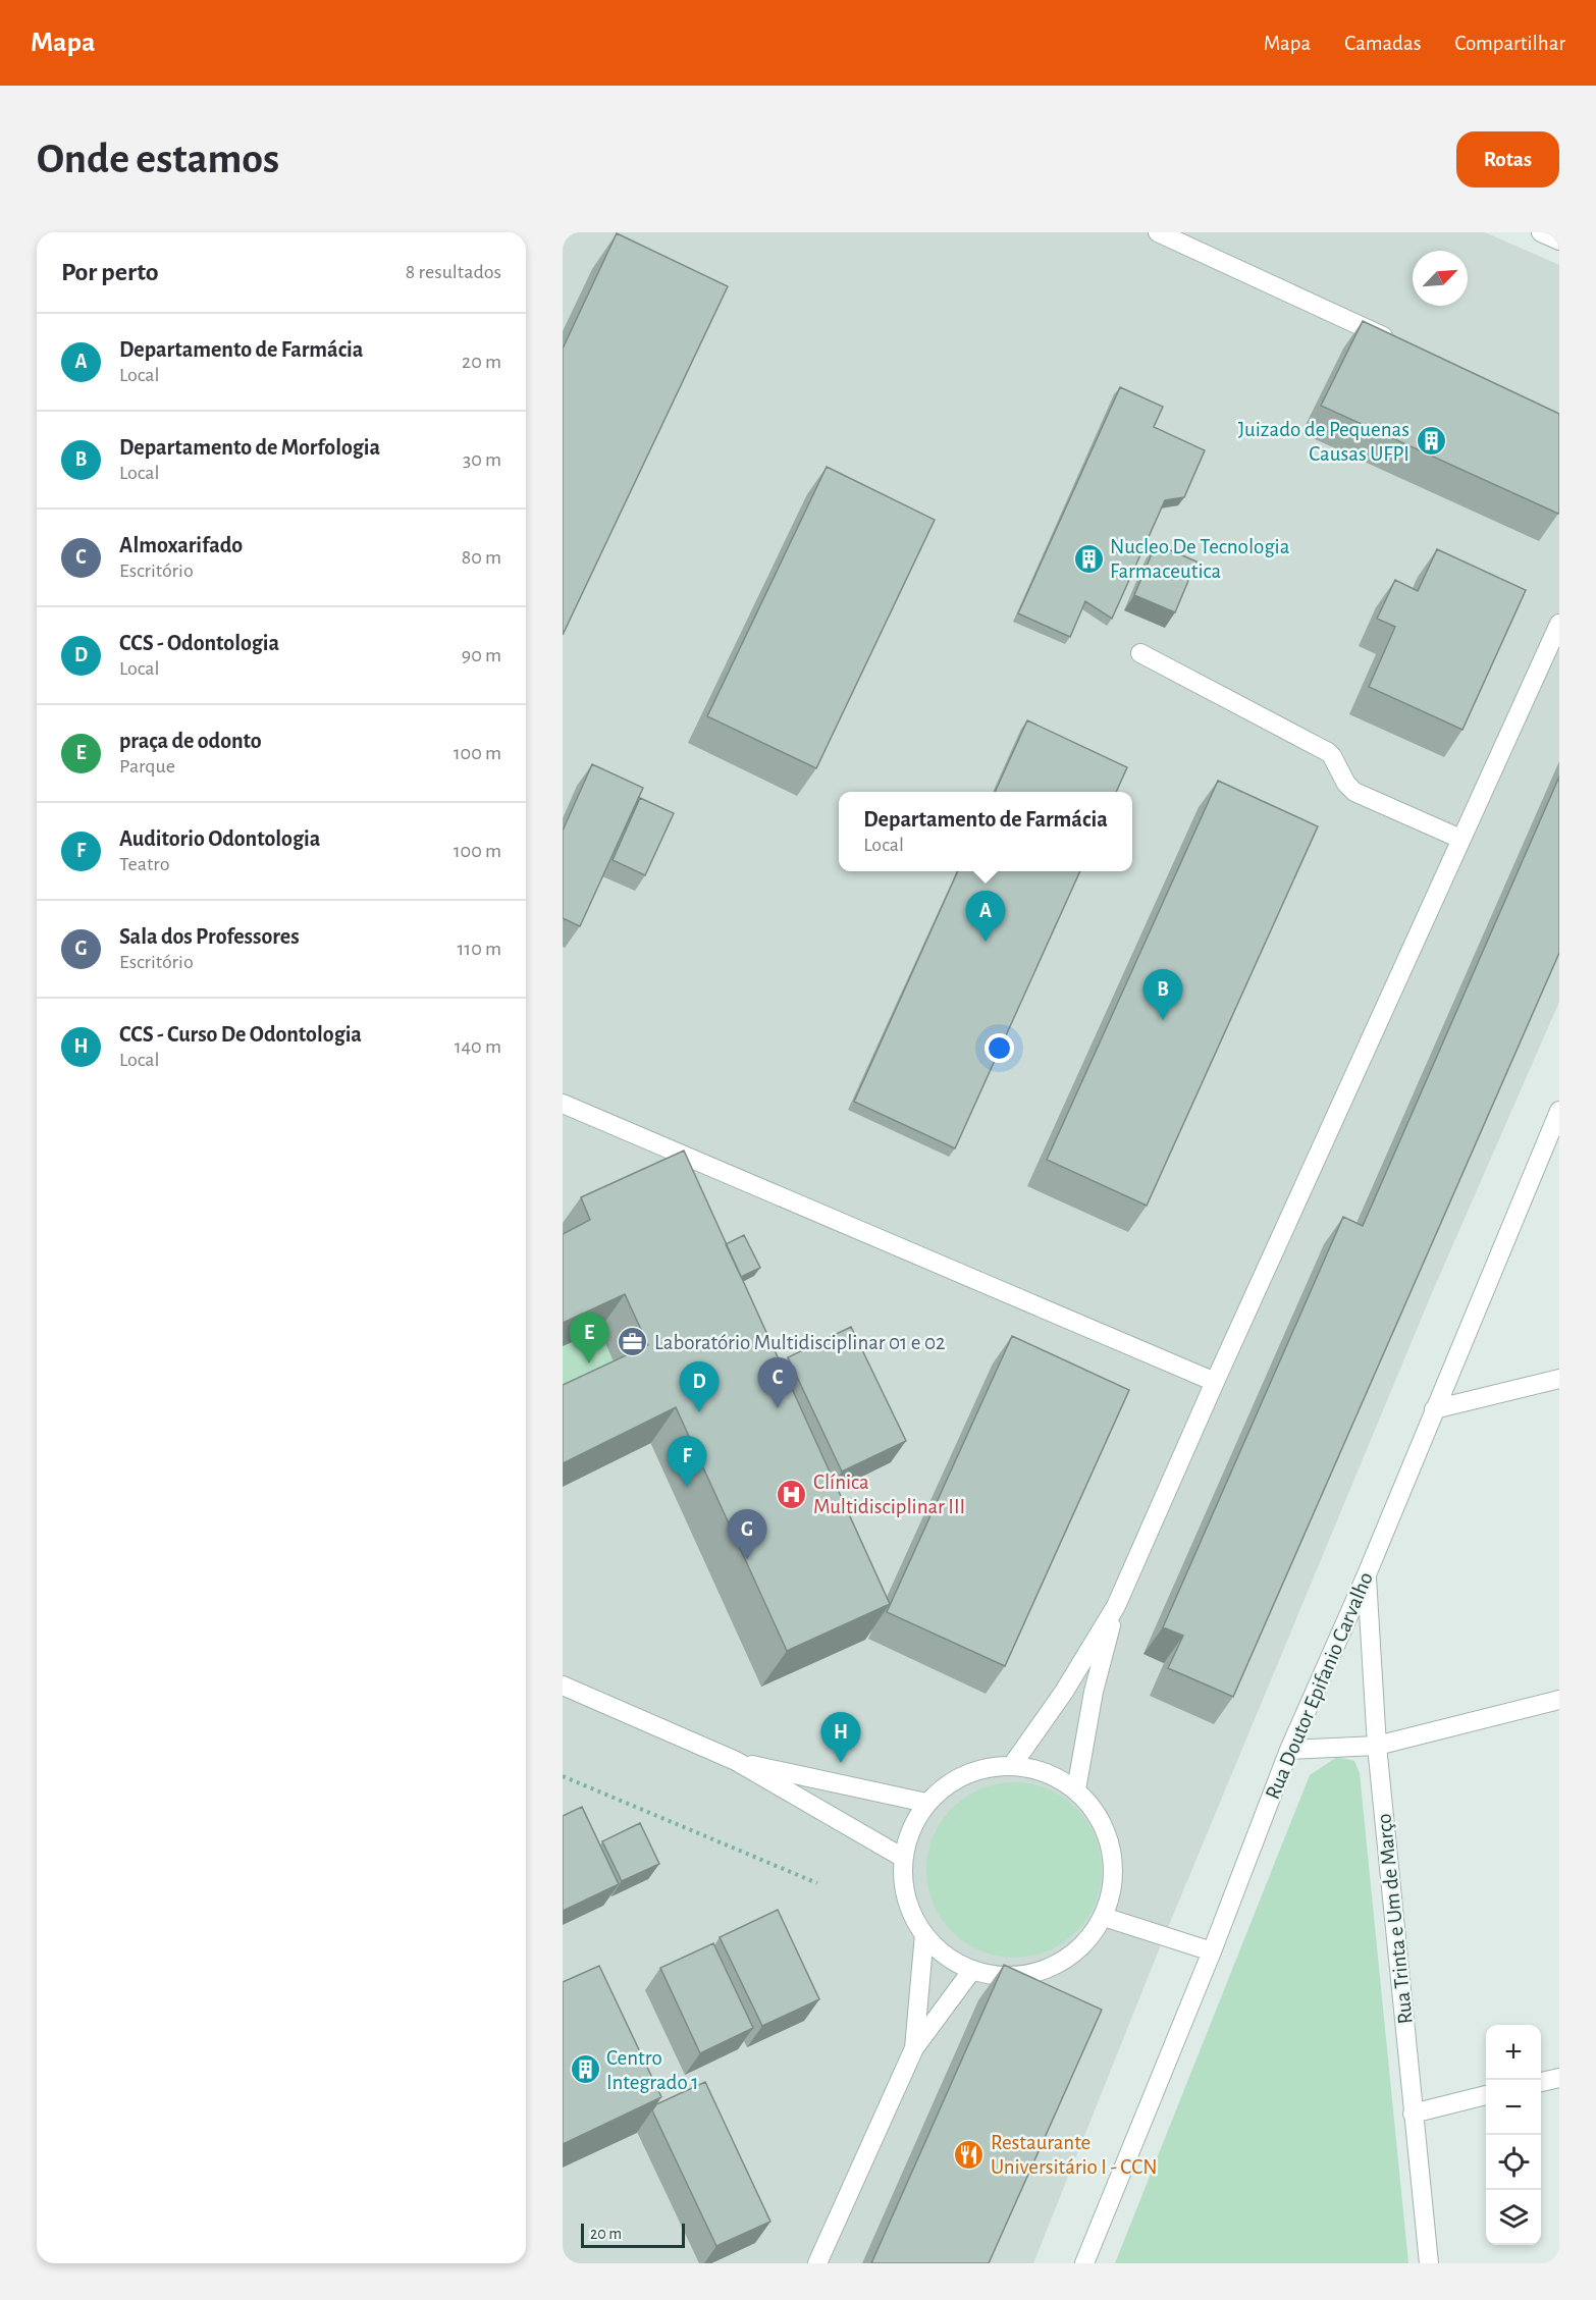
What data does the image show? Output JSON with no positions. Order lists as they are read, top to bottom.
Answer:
{
  "streets": {
    "street": ["Rua Doutor Epifanio Carvalho", "Rua Trinta e Um de Março"]
  },
  "crossings": [
    ["Rua Doutor Epifanio Carvalho", "Rua Trinta e Um de Março"]
  ],
  "places": {
    "building": ["Juizado de Pequenas Causas UFPI", "Nucleo De Tecnologia Farmaceutica", "Centro Integrado 1"],
    "office": ["Laboratório Multidisciplinar 01 e 02"],
    "hospital": ["Clínica Multidisciplinar III"],
    "restaurant": ["Restaurante Universitário I - CCN"]
  },
  "scale_bar": "20 m",
  "north": "top right",
  "page": {
    "header": "Mapa",
    "nav": ["Mapa", "Camadas", "Compartilhar"],
    "buttons": "Rotas",
    "title": "Onde estamos",
    "heading": ["Por perto", "8 resultados"],
    "list": [
      {
        "mark": "A",
        "name": "Departamento de Farmácia",
        "note": "Local",
        "value": "20 m"
      },
      {
        "mark": "B",
        "name": "Departamento de Morfologia",
        "note": "Local",
        "value": "30 m"
      },
      {
        "mark": "C",
        "name": "Almoxarifado",
        "note": "Escritório",
        "value": "80 m"
      },
      {
        "mark": "D",
        "name": "CCS - Odontologia",
        "note": "Local",
        "value": "90 m"
      },
      {
        "mark": "E",
        "name": "praça de odonto",
        "note": "Parque",
        "value": "100 m"
      },
      {
        "mark": "F",
        "name": "Auditorio Odontologia",
        "note": "Teatro",
        "value": "100 m"
      },
      {
        "mark": "G",
        "name": "Sala dos Professores",
        "note": "Escritório",
        "value": "110 m"
      },
      {
        "mark": "H",
        "name": "CCS - Curso De Odontologia",
        "note": "Local",
        "value": "140 m"
      }
    ],
    "popup": ["Departamento de Farmácia", "Local"],
    "pins": [
      "A",
      "B",
      "E",
      "C",
      "D",
      "F",
      "G",
      "H"
    ],
    "map_buttons": ["+", "−"],
    "scale": "20 m"
  }
}
